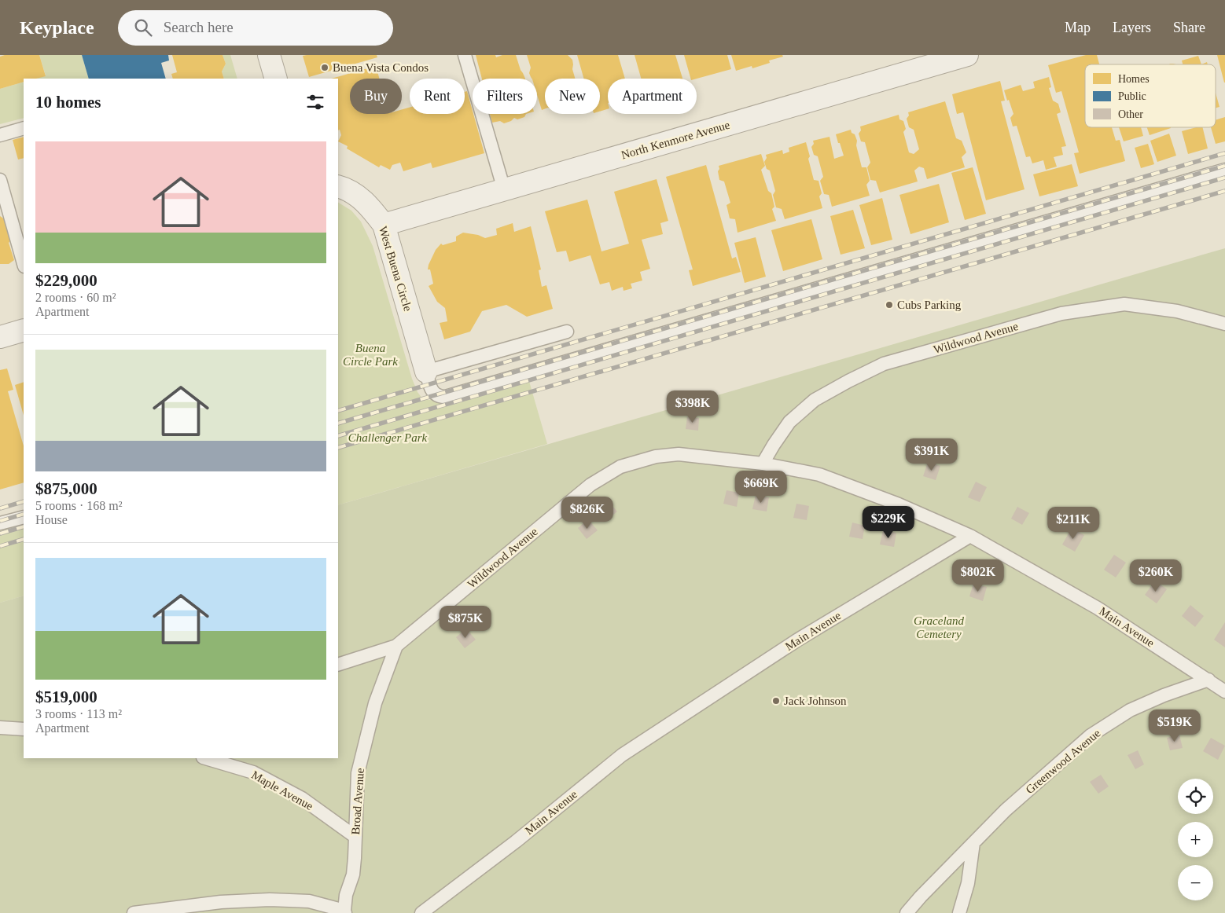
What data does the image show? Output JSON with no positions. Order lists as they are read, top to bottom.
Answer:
{
  "streets": {
    "street": ["North Kenmore Avenue", "West Buena Circle"],
    "lane": [
      "Wildwood Avenue",
      "Main Avenue",
      "Greenwood Avenue",
      "Maple Avenue",
      "Broad Avenue"
    ]
  },
  "crossings": [
    ["North Kenmore Avenue", "West Buena Circle"],
    ["Wildwood Avenue", "Main Avenue"],
    ["Wildwood Avenue", "Broad Avenue"],
    ["Main Avenue", "Greenwood Avenue"],
    ["Maple Avenue", "Broad Avenue"]
  ],
  "parks": ["Buena Circle Park", "Challenger Park", "Graceland Cemetery"],
  "places": ["Buena Vista Condos", "Cubs Parking", "Jack Johnson"],
  "legend": ["Homes", "Public", "Other"],
  "page": {
    "header": "Keyplace",
    "search": "Search here",
    "nav": ["Map", "Layers", "Share"],
    "chip": [
      "Buy",
      "Rent",
      "Filters",
      "New",
      "Apartment"
    ],
    "heading": "10 homes",
    "list": [
      {
        "name": "$229,000",
        "note": "2 rooms · 60 m² · Apartment"
      },
      {
        "name": "$875,000",
        "note": "5 rooms · 168 m² · House"
      },
      {
        "name": "$519,000",
        "note": "3 rooms · 113 m² · Apartment"
      }
    ],
    "price": [
      "$398K",
      "$391K",
      "$669K",
      "$826K",
      "$229K",
      "$211K",
      "$802K",
      "$260K",
      "$875K",
      "$519K"
    ],
    "map_buttons": ["+", "−"]
  }
}
